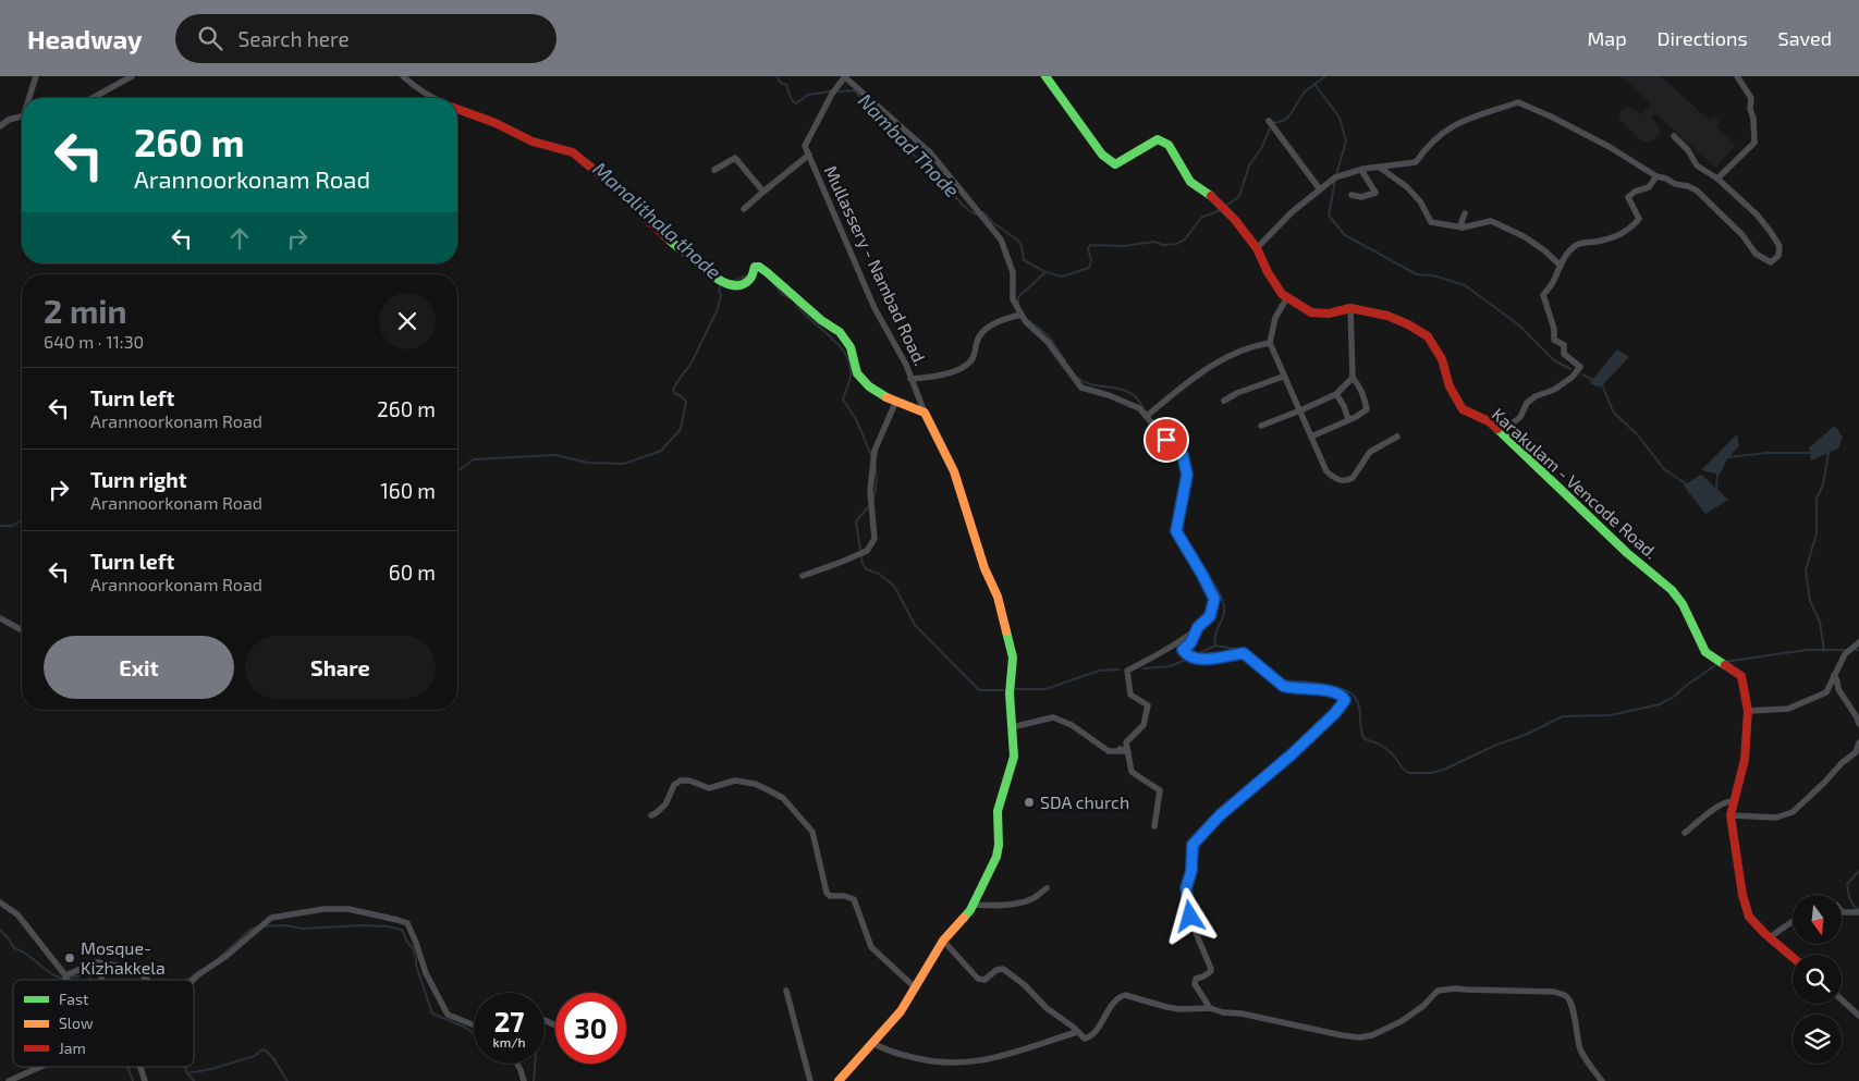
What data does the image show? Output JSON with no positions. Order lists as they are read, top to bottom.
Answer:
{
  "streets": {
    "street": ["Mullassery - Nambad Road.", "Karakulam - Vencode Road."]
  },
  "water": ["Nambad Thode", "Manalithala thode"],
  "places": ["SDA church", "Mosque- Kizhakkela"],
  "legend": ["Fast", "Slow", "Jam"],
  "north": "bottom",
  "page": {
    "header": "Headway",
    "search": "Search here",
    "nav": ["Map", "Directions", "Saved"],
    "turn": ["260 m", "Arannoorkonam Road"],
    "heading": ["2 min", "640 m · 11:30"],
    "list": [
      {
        "name": "Turn left",
        "note": "Arannoorkonam Road",
        "value": "260 m"
      },
      {
        "name": "Turn right",
        "note": "Arannoorkonam Road",
        "value": "160 m"
      },
      {
        "name": "Turn left",
        "note": "Arannoorkonam Road",
        "value": "60 m"
      }
    ],
    "buttons": ["Exit", "Share"],
    "speed": "27 km/h",
    "limit": "30"
  }
}
